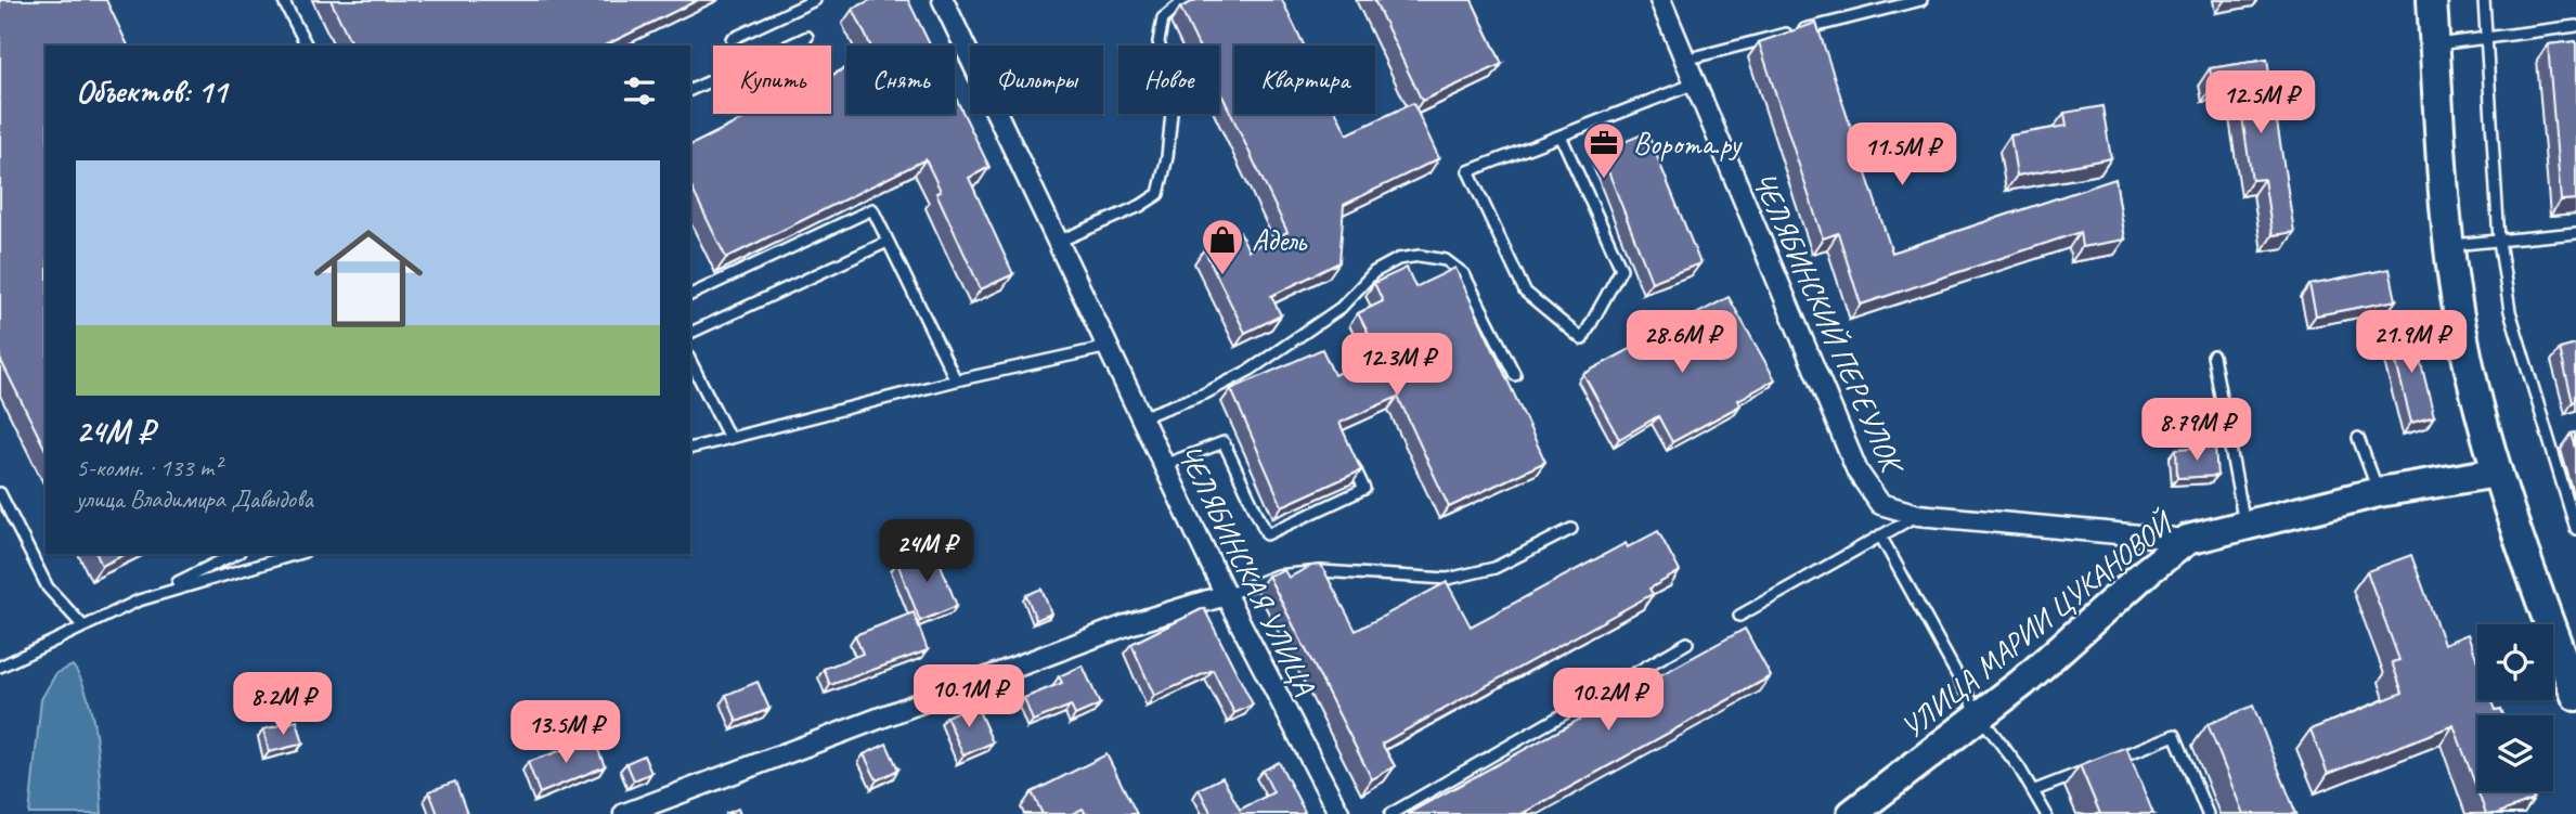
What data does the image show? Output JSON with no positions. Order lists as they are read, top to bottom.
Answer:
{
  "streets": {
    "street": ["ЧЕЛЯБИНСКИЙ ПЕРЕУЛОК", "ЧЕЛЯБИНСКАЯ УЛИЦА", "УЛИЦА МАРИИ ЦУКАНОВОЙ"]
  },
  "crossings": [
    ["ЧЕЛЯБИНСКИЙ ПЕРЕУЛОК", "УЛИЦА МАРИИ ЦУКАНОВОЙ"]
  ],
  "places": {
    "office": ["Ворота.ру"],
    "shop": ["Адель"]
  },
  "page": {
    "chip": [
      "Купить",
      "Снять",
      "Фильтры",
      "Новое",
      "Квартира"
    ],
    "heading": "Объектов: 11",
    "price": [
      "12.5M ₽",
      "11.5M ₽",
      "28.6M ₽",
      "21.9M ₽",
      "12.3M ₽",
      "8.79M ₽",
      "24M ₽",
      "10.1M ₽",
      "10.2M ₽",
      "8.2M ₽",
      "13.5M ₽"
    ],
    "list": [
      {
        "name": "24M ₽",
        "note": "5-комн. · 133 m² · улица Владимира Давыдова"
      }
    ]
  }
}
